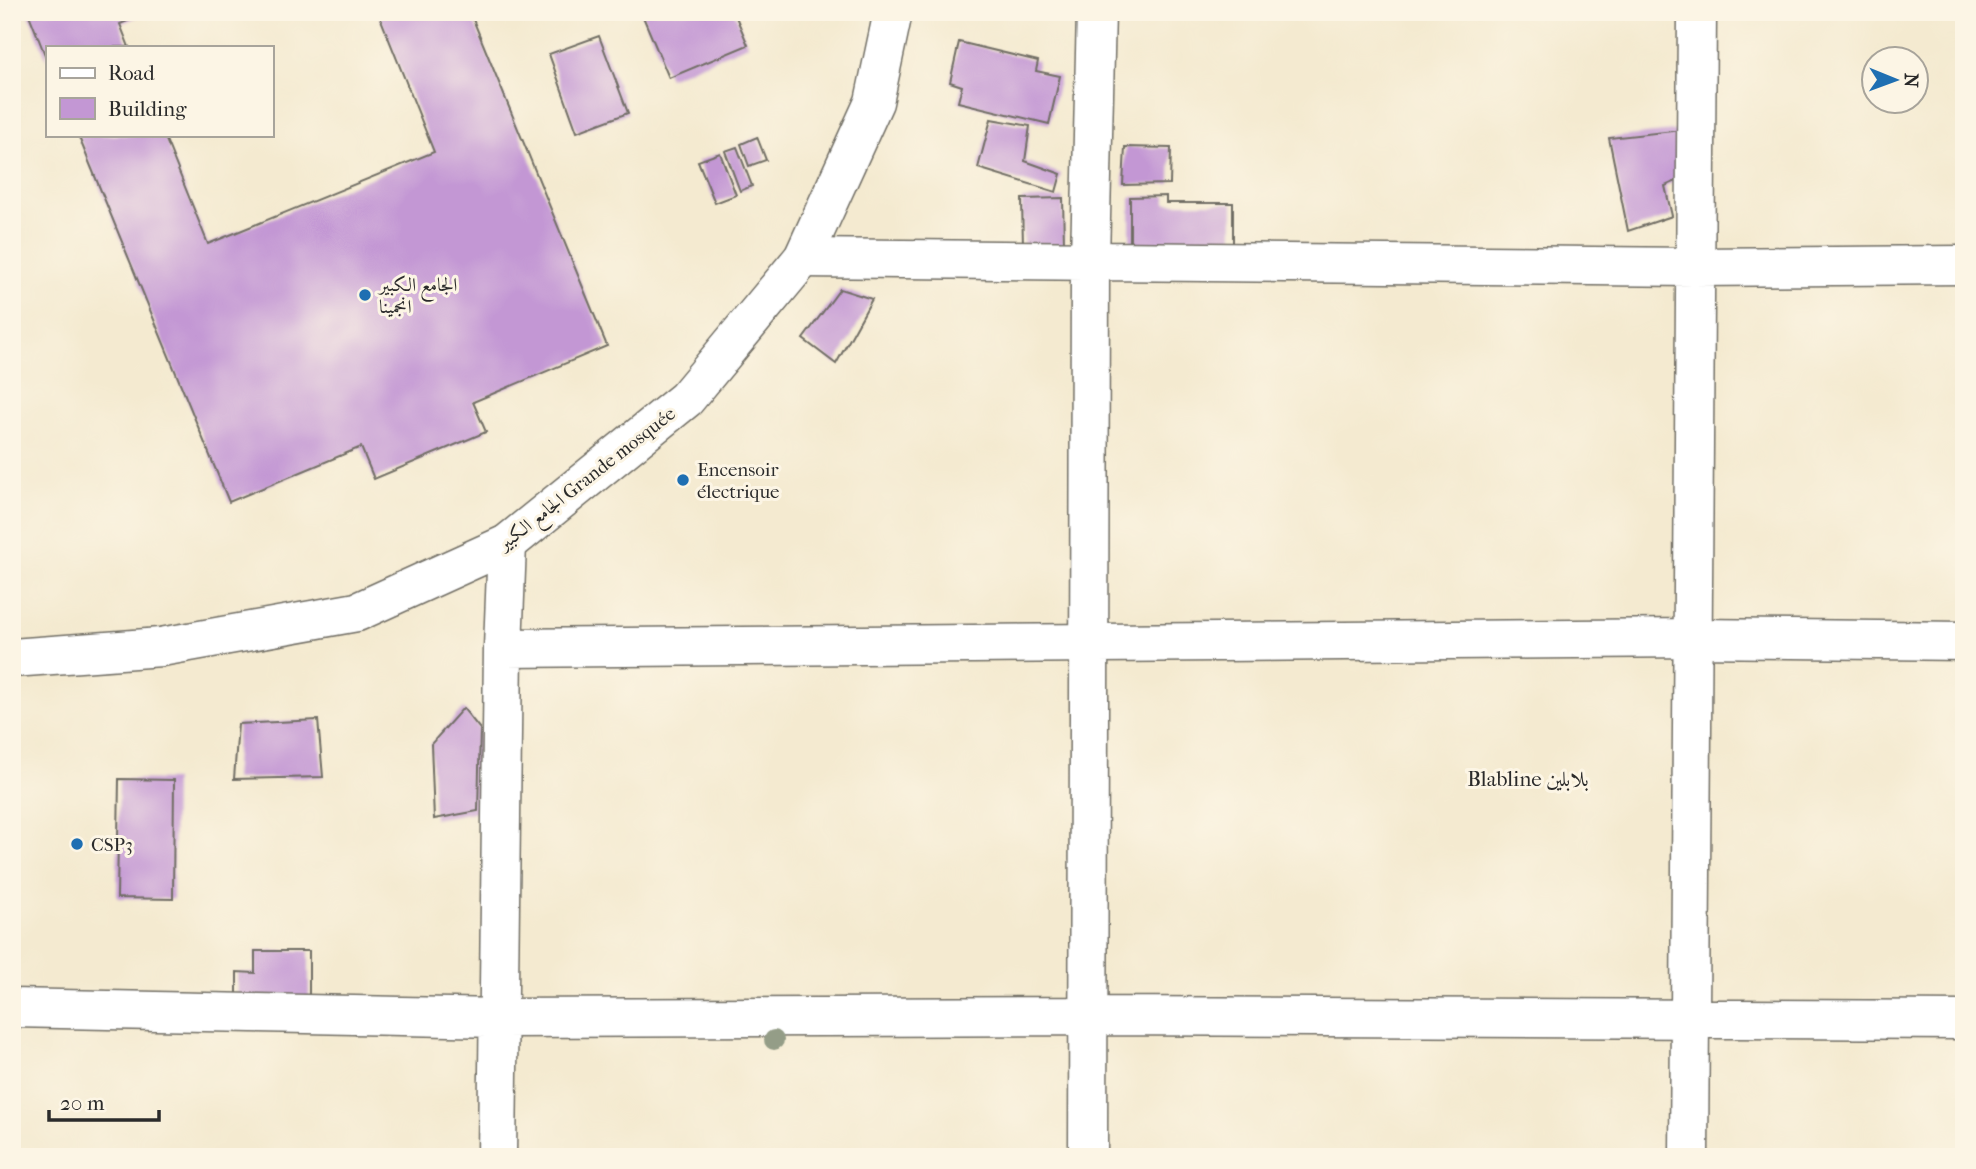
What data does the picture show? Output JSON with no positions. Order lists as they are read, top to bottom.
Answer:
{
  "streets": {
    "street": ["الجامع الكبير Grande mosquée"]
  },
  "districts": ["Blabline بلابلين"],
  "places": ["الجامع الكبير انجمينا", "Encensoir électrique", "CSP3"],
  "legend": ["Road", "Building"],
  "scale_bar": "20 m",
  "north": "right"
}
